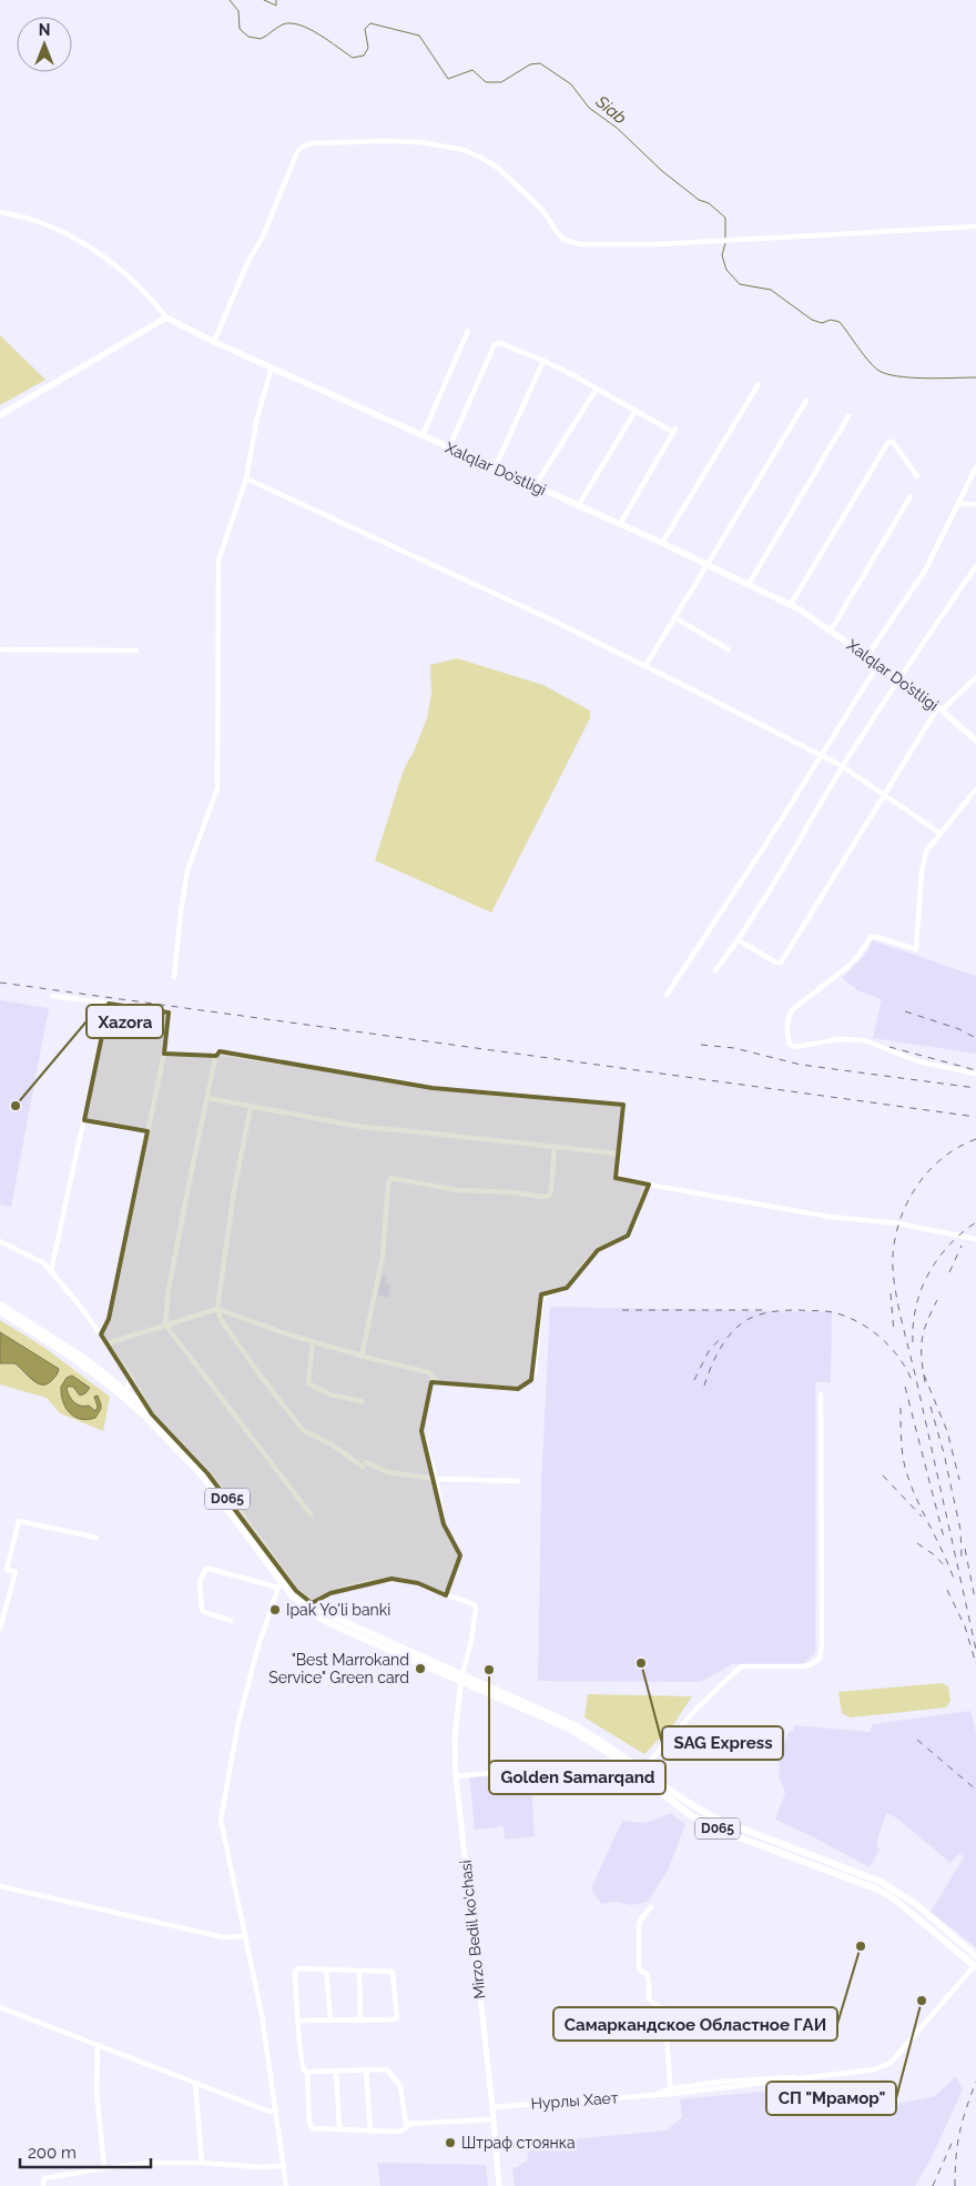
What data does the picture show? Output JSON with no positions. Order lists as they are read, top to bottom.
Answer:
{
  "streets": {
    "main road": ["Xalqlar Do’stligi", "D065"],
    "street": ["Mirzo Bedil ko'chasi", "Нурлы Хает"]
  },
  "crossings": [
    ["D065", "Mirzo Bedil ko'chasi"],
    ["D065", "Нурлы Хает"],
    ["Mirzo Bedil ko'chasi", "Нурлы Хает"]
  ],
  "water": ["Siab"],
  "places": [
    "Xazora",
    "Ipak Yo'li banki",
    "SAG Express",
    "\"Best Marrokand Service\" Green card",
    "Golden Samarqand",
    "Самаркандское Областное ГАИ",
    "СП \"Мрамор\"",
    "Штраф стоянка"
  ],
  "scale_bar": "200 m",
  "north": "top"
}
